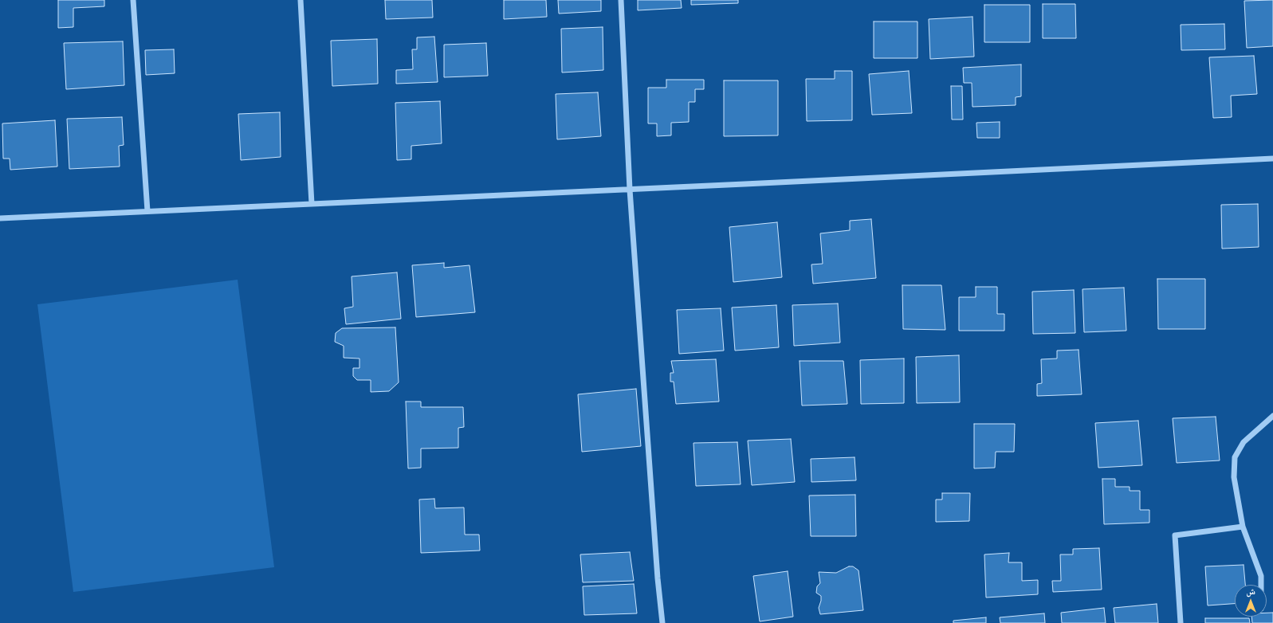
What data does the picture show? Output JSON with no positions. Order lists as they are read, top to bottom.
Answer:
{
  "north": "top"
}
